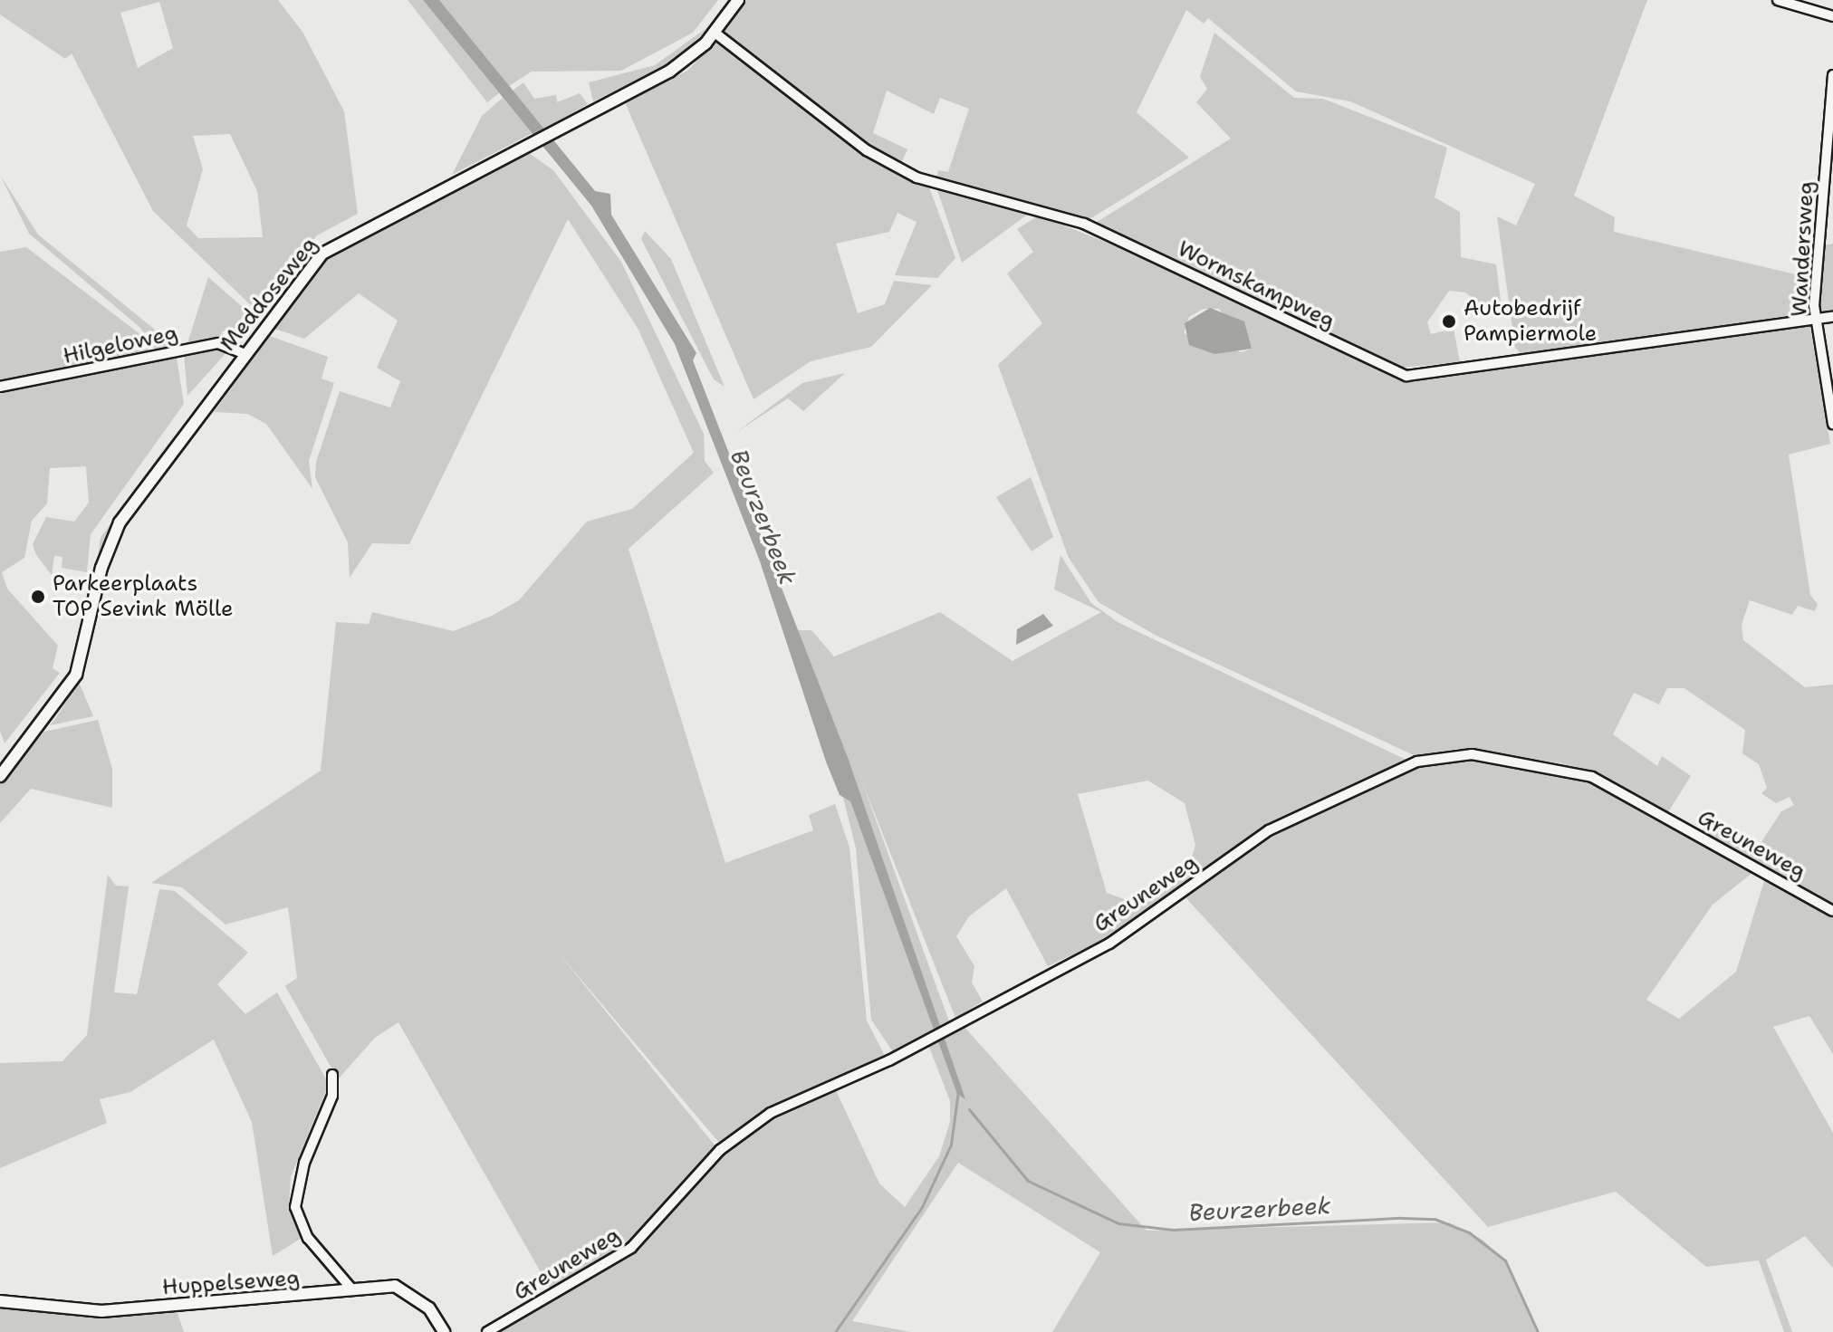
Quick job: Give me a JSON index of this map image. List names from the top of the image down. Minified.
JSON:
{"streets":{"street":["Wandersweg","Wormskampweg","Meddoseweg","Hilgeloweg","Greuneweg","Huppelseweg"]},"crossings":[["Wandersweg","Wormskampweg"],["Wormskampweg","Meddoseweg"],["Meddoseweg","Hilgeloweg"]],"water":["Beurzerbeek"],"places":["Autobedrijf Pampiermole","Parkeerplaats TOP Sevink Mölle"]}
